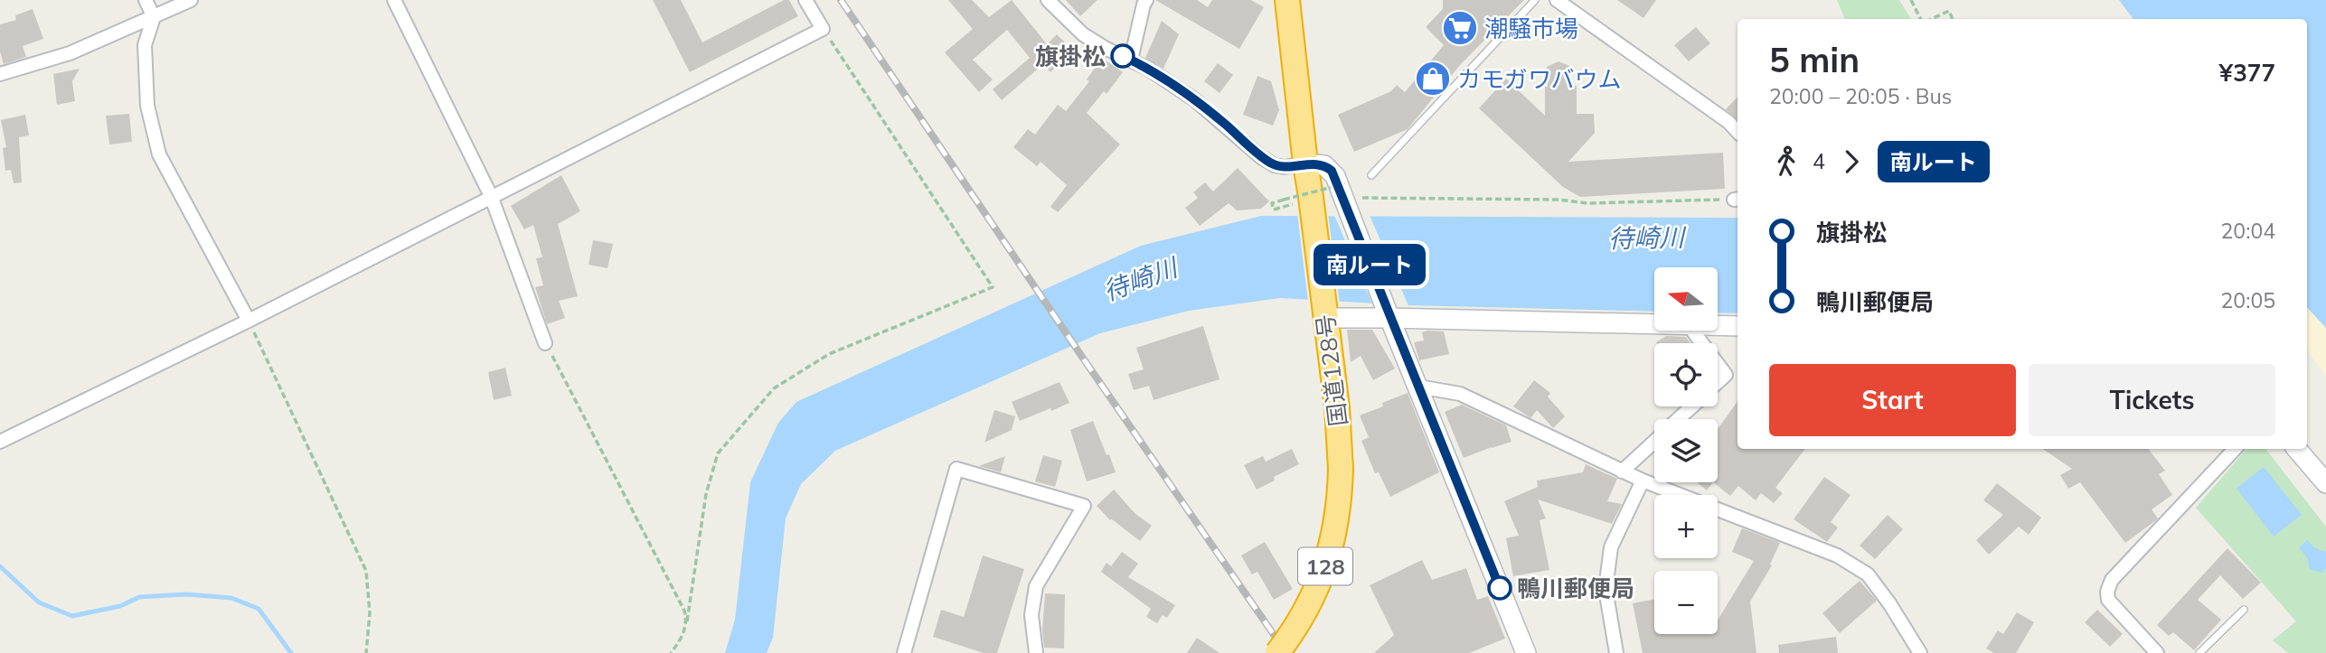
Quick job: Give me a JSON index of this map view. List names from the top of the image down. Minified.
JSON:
{"streets":{"highway":["国道128号","128"]},"water":["待崎川"],"places":{"supermarket":["潮騒市場"],"other":["旗掛松","鴨川郵便局"],"shop":["カモガワバウム"]},"lines":["bus line 南ルート"],"north":"left","page":{"on_map":"南ルート","heading":["5 min","20:00 – 20:05 · Bus","¥377"],"legs":["4","南ルート"],"list":[{"name":"旗掛松","value":"20:04"},{"name":"鴨川郵便局","value":"20:05"}],"map_buttons":["+","−"],"buttons":["Start","Tickets"]}}
